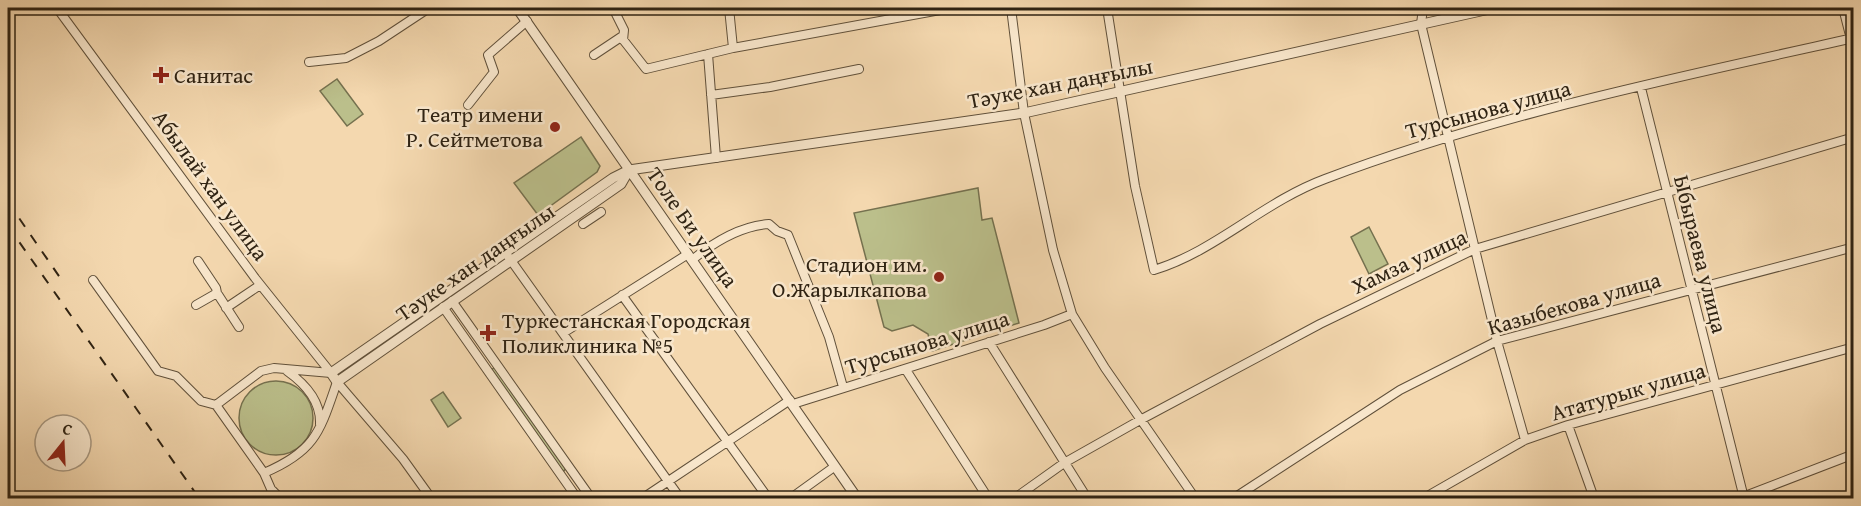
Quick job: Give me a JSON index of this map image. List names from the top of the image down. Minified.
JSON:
{"streets":{"street":["Тәуке хан даңғылы","Турсынова улица","Абылай хан улица","Толе Би улица","Ыбыраева улица","Хамза улица","Казыбекова улица","Ататурык улица"]},"crossings":[["Тәуке хан даңғылы","Турсынова улица"],["Тәуке хан даңғылы","Абылай хан улица"],["Тәуке хан даңғылы","Толе Би улица"],["Турсынова улица","Толе Би улица"],["Турсынова улица","Ыбыраева улица"],["Ыбыраева улица","Хамза улица"],["Ыбыраева улица","Казыбекова улица"],["Ыбыраева улица","Ататурык улица"]],"places":{"health":["Санитас","Туркестанская Городская Поликлиника №5"],"other":["Театр имени Р. Сейтметова","Стадион им. О.Жарылкапова"]},"north":"top"}
